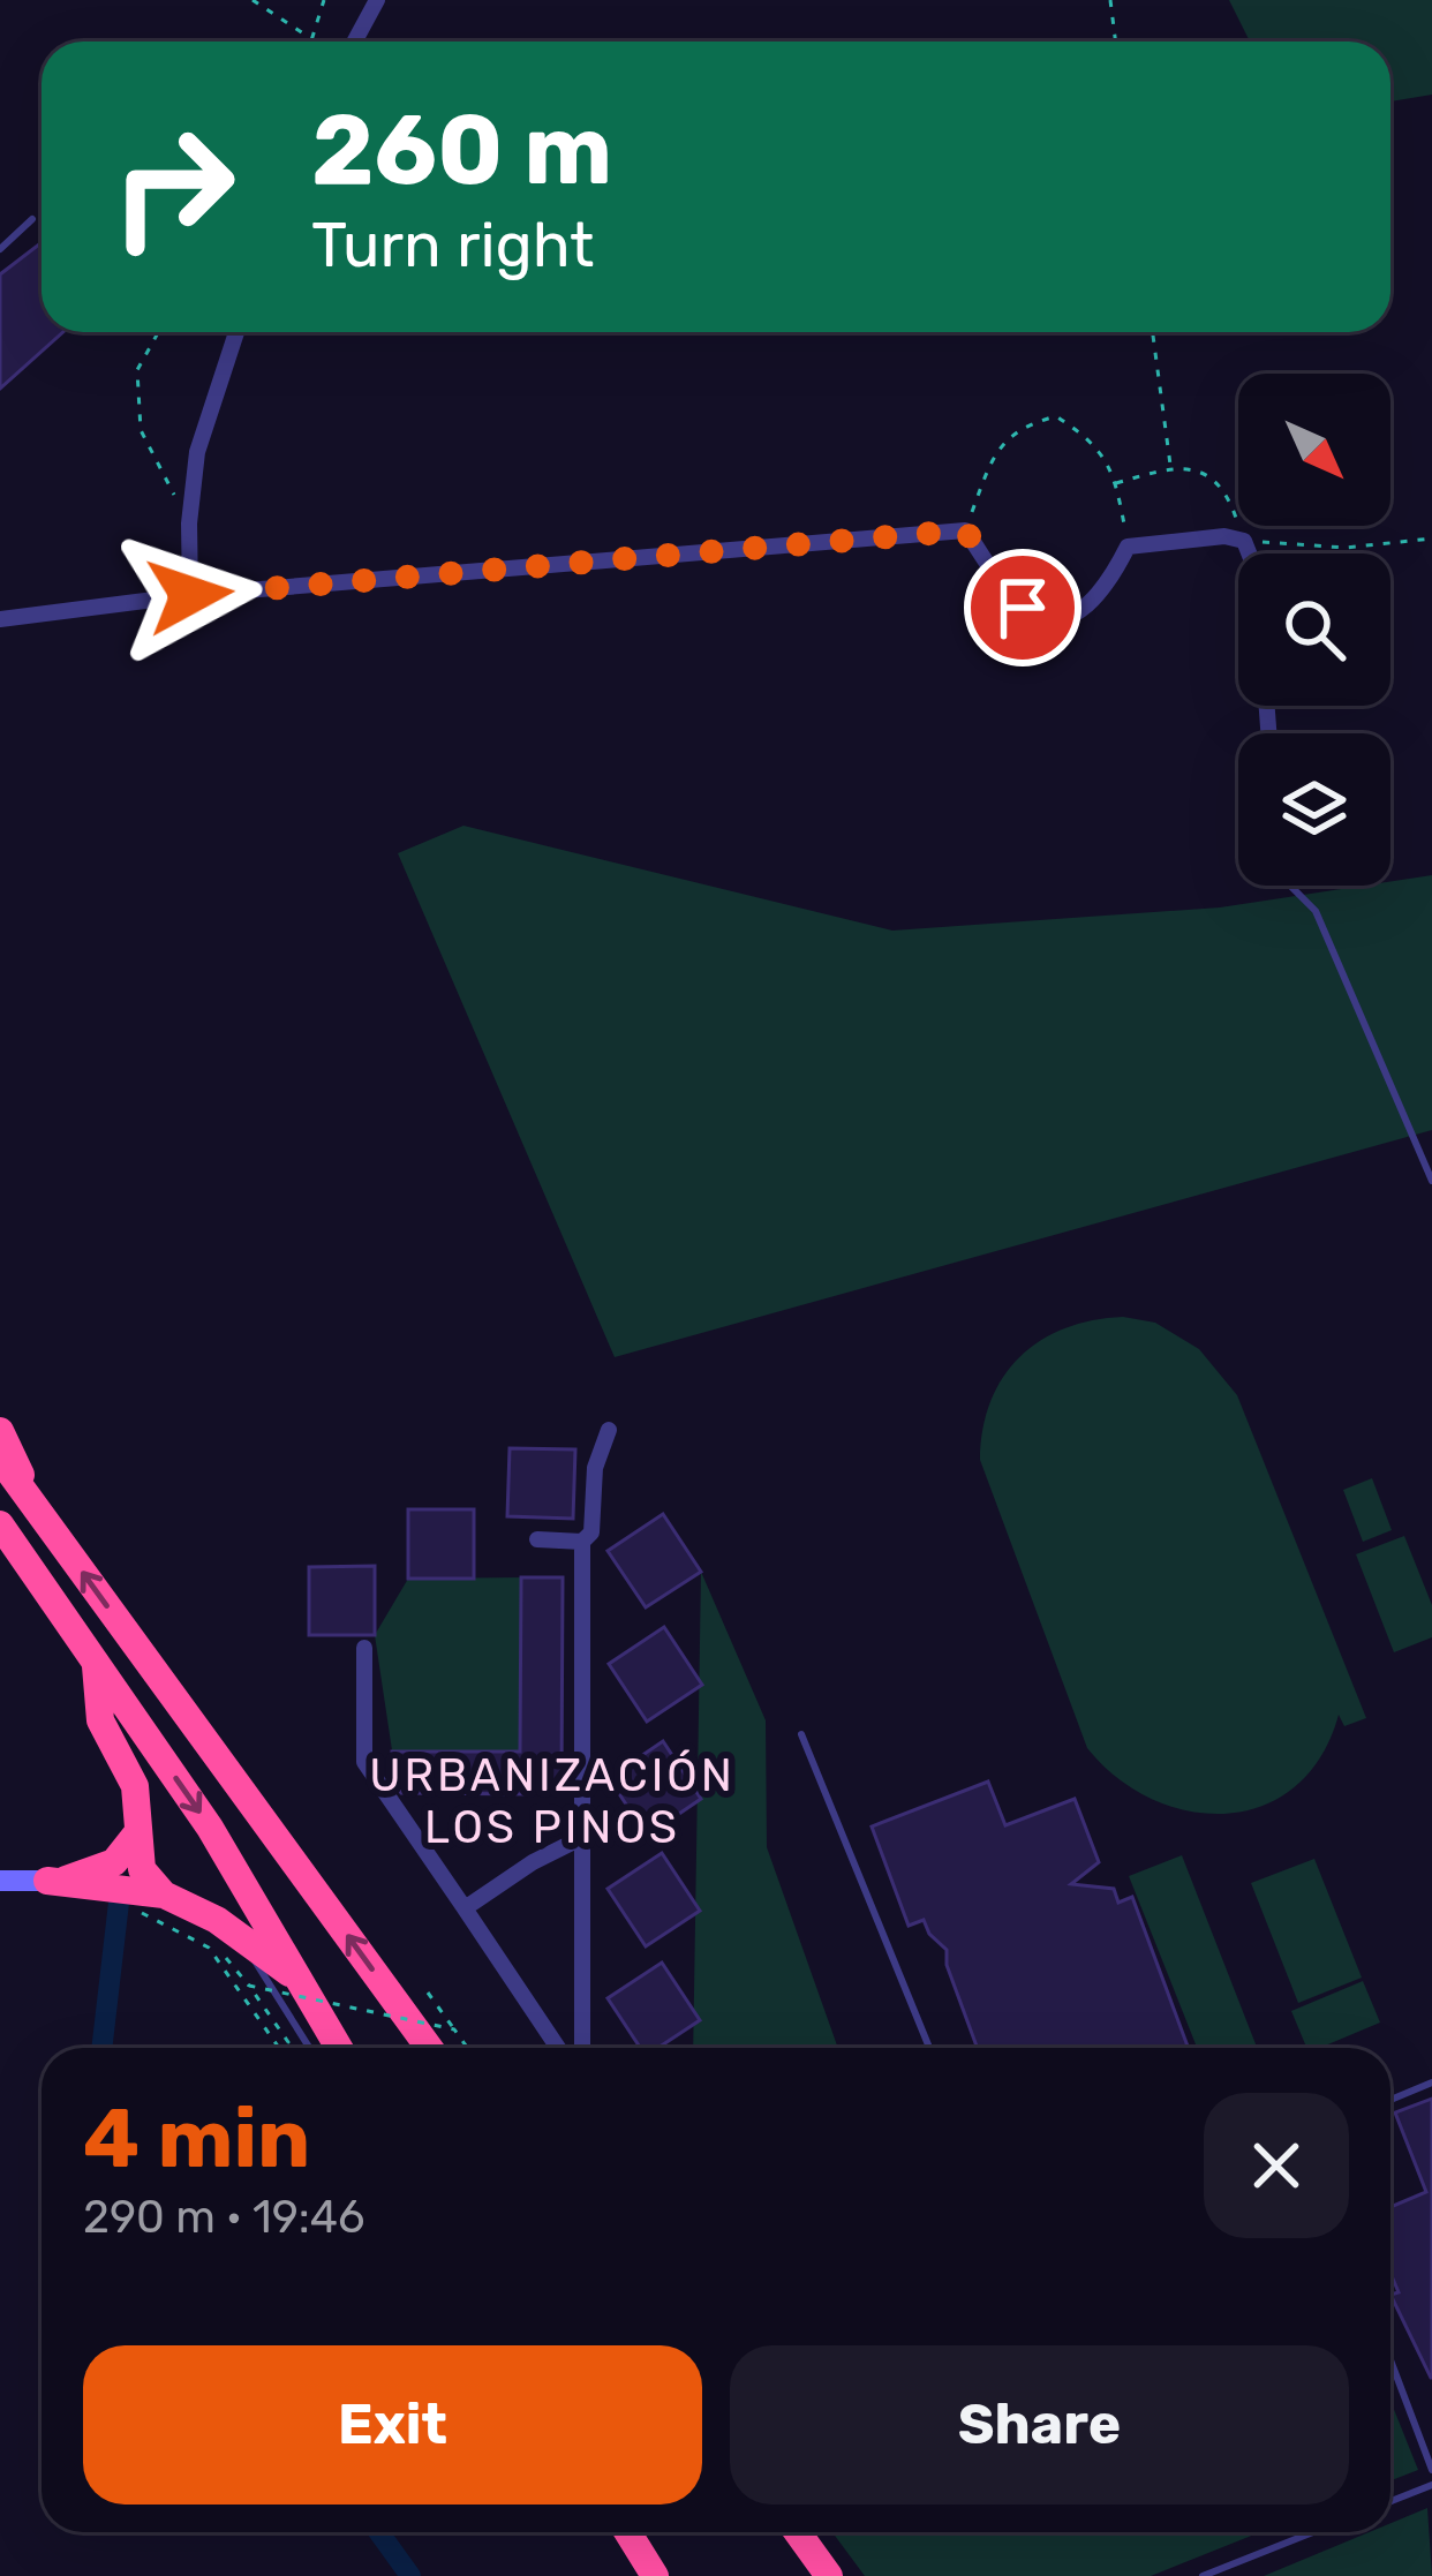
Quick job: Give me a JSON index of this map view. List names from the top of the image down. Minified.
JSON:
{"districts":["URBANIZACIÓN LOS PINOS"],"north":"bottom right","page":{"turn":["260 m","Turn right"],"heading":["4 min","290 m · 19:46"],"buttons":["Exit","Share"]}}
